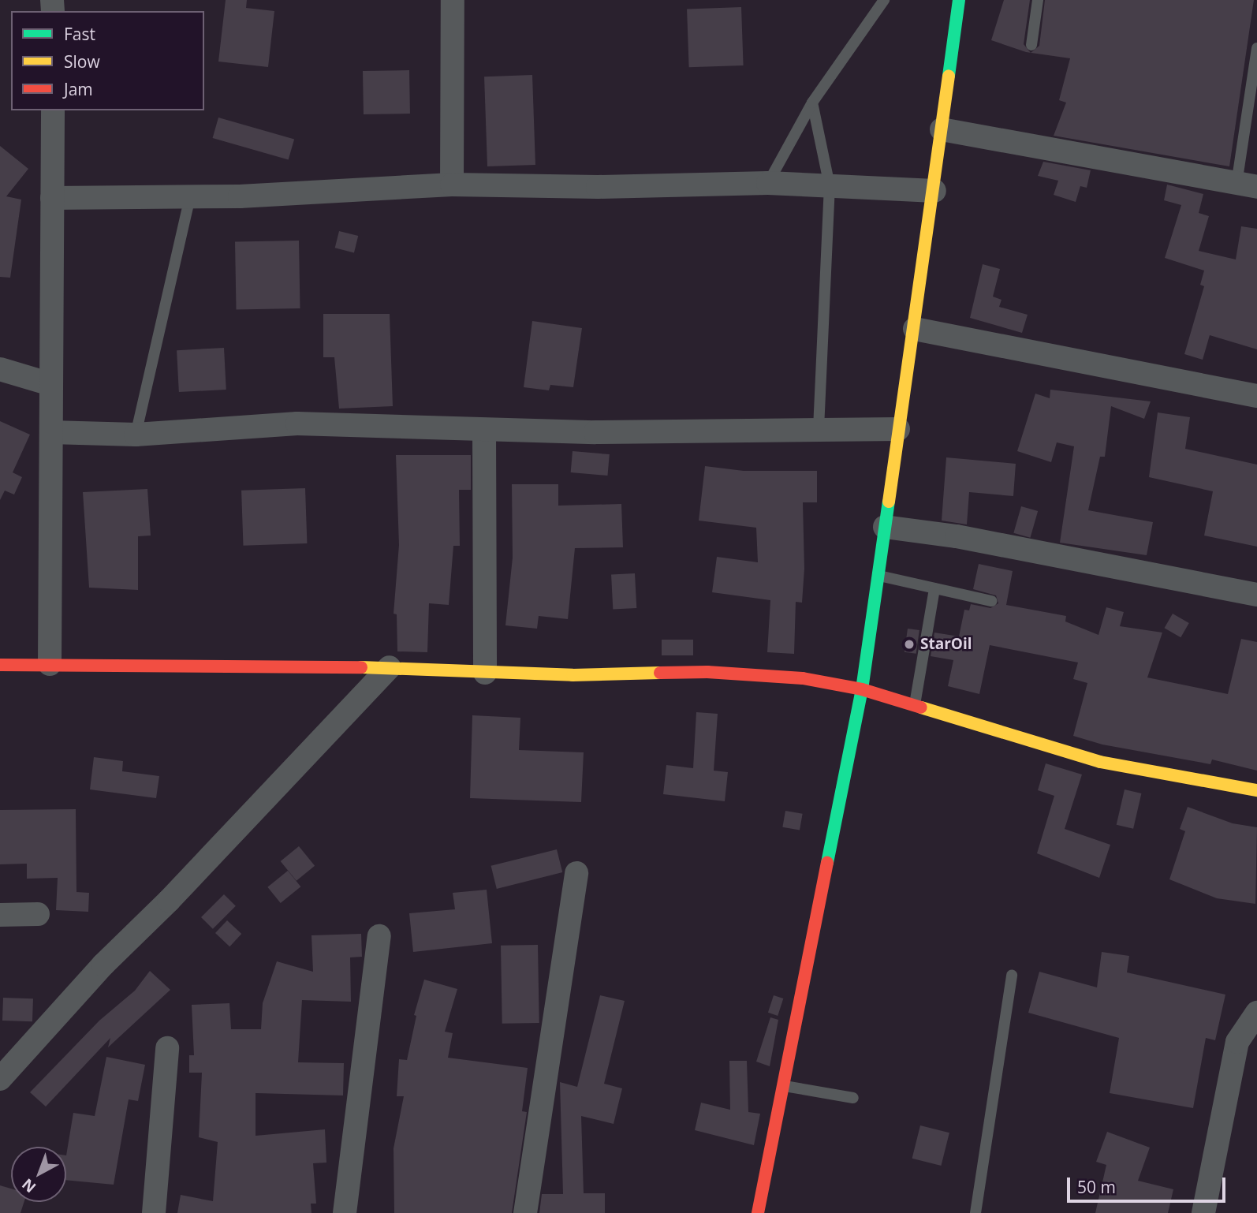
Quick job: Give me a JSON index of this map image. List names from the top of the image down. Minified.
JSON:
{"places":["StarOil"],"legend":["Fast","Slow","Jam"],"scale_bar":"50 m","north":"bottom left"}
